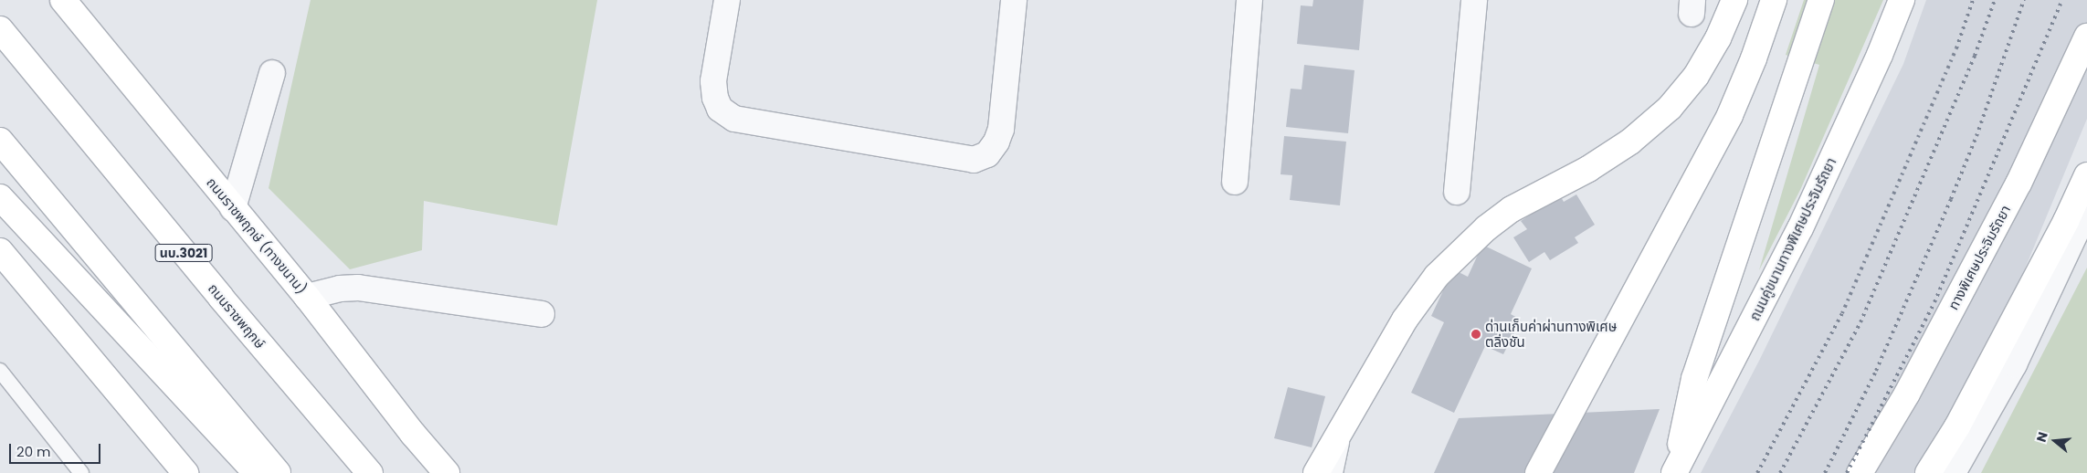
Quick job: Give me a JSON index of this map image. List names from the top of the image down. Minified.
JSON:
{"streets":{"main road":["ถนนราชพฤกษ์ (ทางขนาน)","ถนนคู่ขนานทางพิเศษประจิมรัถยา","นบ.3021","ทางพิเศษประจิมรัถยา","ถนนราชพฤกษ์"]},"places":["ด่านเก็บค่าผ่านทางพิเศษ ตลิ่งชัน"],"scale_bar":"20 m","north":"left"}
